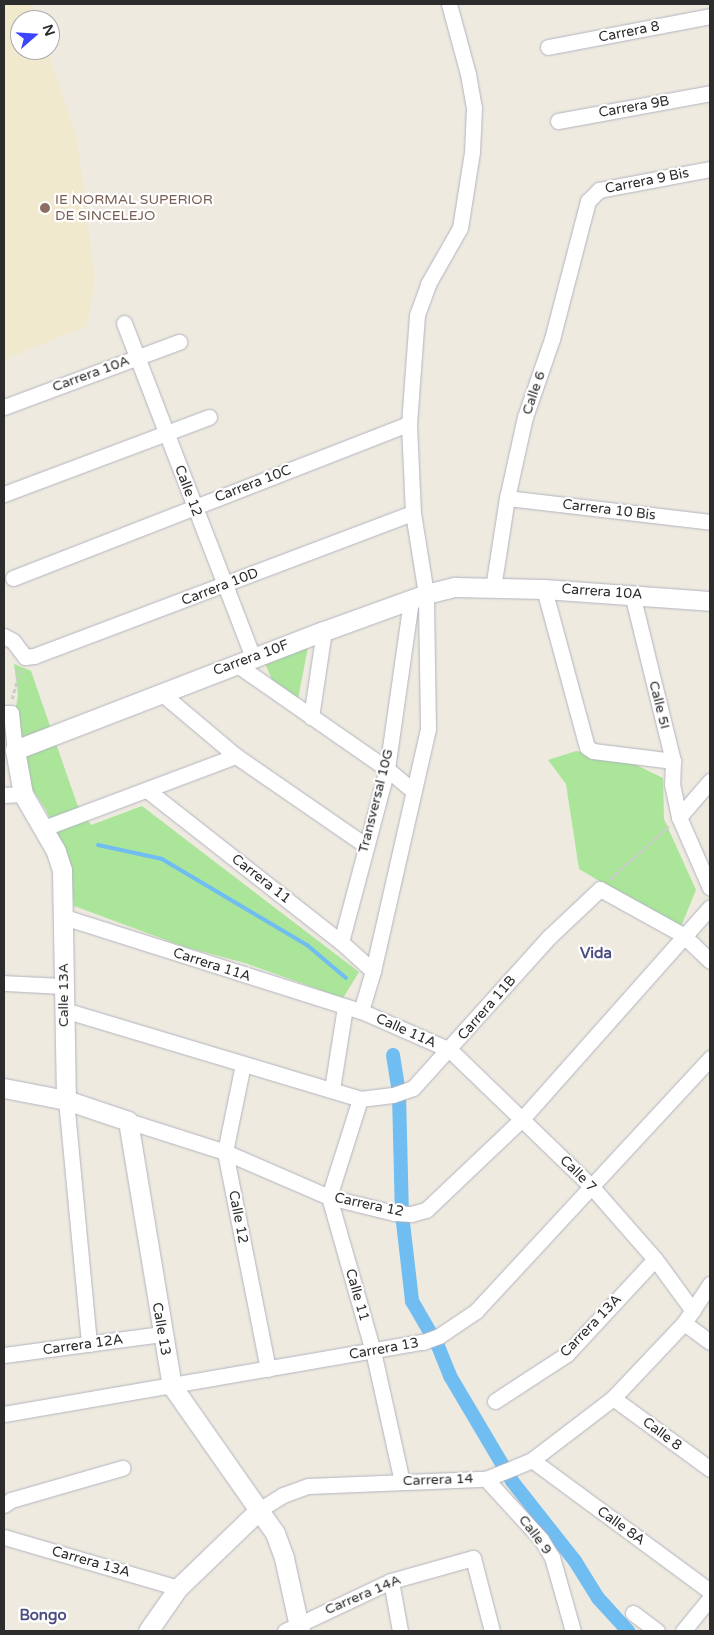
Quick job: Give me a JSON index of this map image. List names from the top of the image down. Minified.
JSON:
{"streets":{"street":["Carrera 8","Carrera 9B","Carrera 9 Bis","Carrera 10A","Calle 6","Carrera 10C","Calle 12","Carrera 10 Bis","Carrera 10D","Carrera 10F","Calle 5I","Transversal 10G","Carrera 11","Carrera 11A","Calle 13A","Carrera 11B","Calle 11A","Calle 7","Carrera 12","Calle 11","Carrera 13A","Calle 13","Carrera 12A","Carrera 13","Calle 8","Carrera 14","Calle 8A","Calle 9","Carrera 14A"]},"crossings":[["Carrera 9 Bis","Calle 6"],["Carrera 10A","Calle 6"],["Carrera 10A","Calle 12"],["Carrera 10A","Carrera 10F"],["Carrera 10A","Calle 5I"],["Calle 6","Carrera 10 Bis"],["Calle 6","Carrera 10F"],["Carrera 10C","Calle 12"],["Calle 12","Carrera 10D"],["Calle 12","Carrera 10F"],["Calle 12","Carrera 11B"],["Calle 12","Carrera 12"],["Calle 12","Carrera 13"],["Carrera 10F","Transversal 10G"],["Carrera 10F","Calle 13A"],["Transversal 10G","Carrera 11"],["Carrera 11A","Calle 13A"],["Carrera 11A","Calle 11A"],["Calle 13A","Carrera 11B"],["Calle 13A","Carrera 12"],["Calle 13A","Carrera 12A"],["Carrera 11B","Calle 11A"],["Carrera 11B","Calle 7"],["Calle 11A","Calle 7"],["Calle 7","Carrera 12"],["Calle 7","Carrera 13A"],["Calle 7","Carrera 13"],["Calle 7","Carrera 14"],["Carrera 12","Calle 11"],["Carrera 12","Calle 13"],["Calle 11","Carrera 13"],["Calle 11","Carrera 14"],["Carrera 13A","Carrera 14"],["Calle 13","Carrera 12A"],["Calle 13","Carrera 13"],["Calle 13","Carrera 14"],["Calle 8","Carrera 14"],["Carrera 14","Calle 8A"],["Carrera 14","Calle 9"]],"districts":["Vida","Bongo"],"places":["IE NORMAL SUPERIOR DE SINCELEJO"],"north":"right"}
